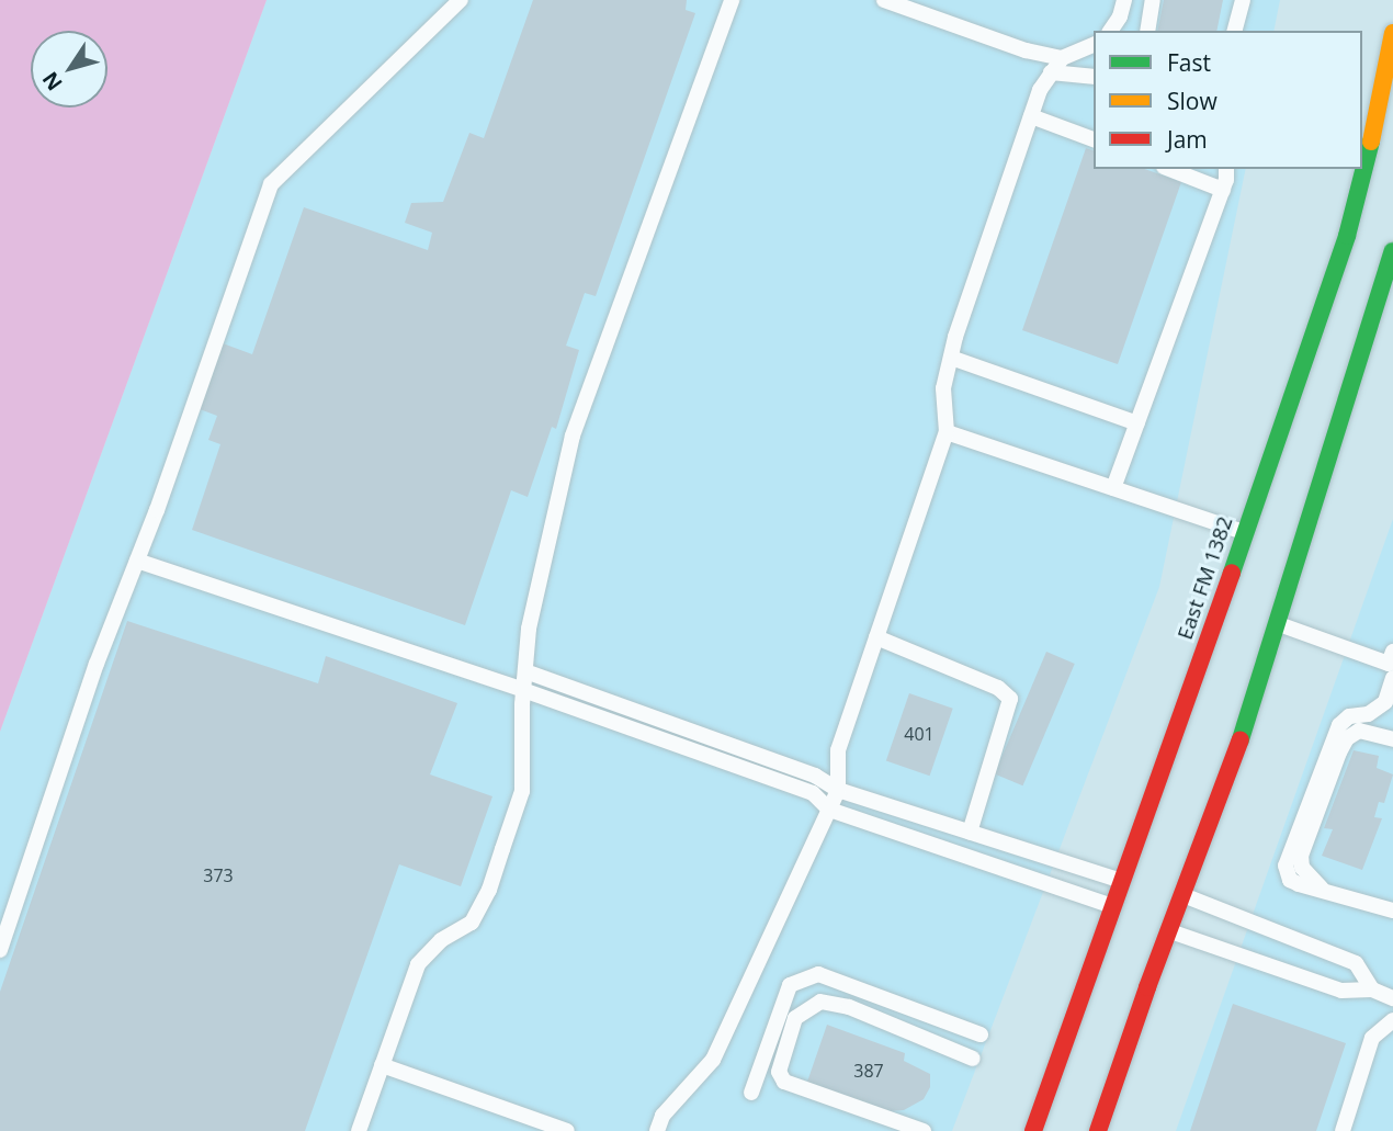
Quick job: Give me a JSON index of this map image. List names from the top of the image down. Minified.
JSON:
{"streets":{"main road":["East FM 1382"]},"house_numbers":["401","373","387"],"legend":["Fast","Slow","Jam"],"north":"bottom left"}
